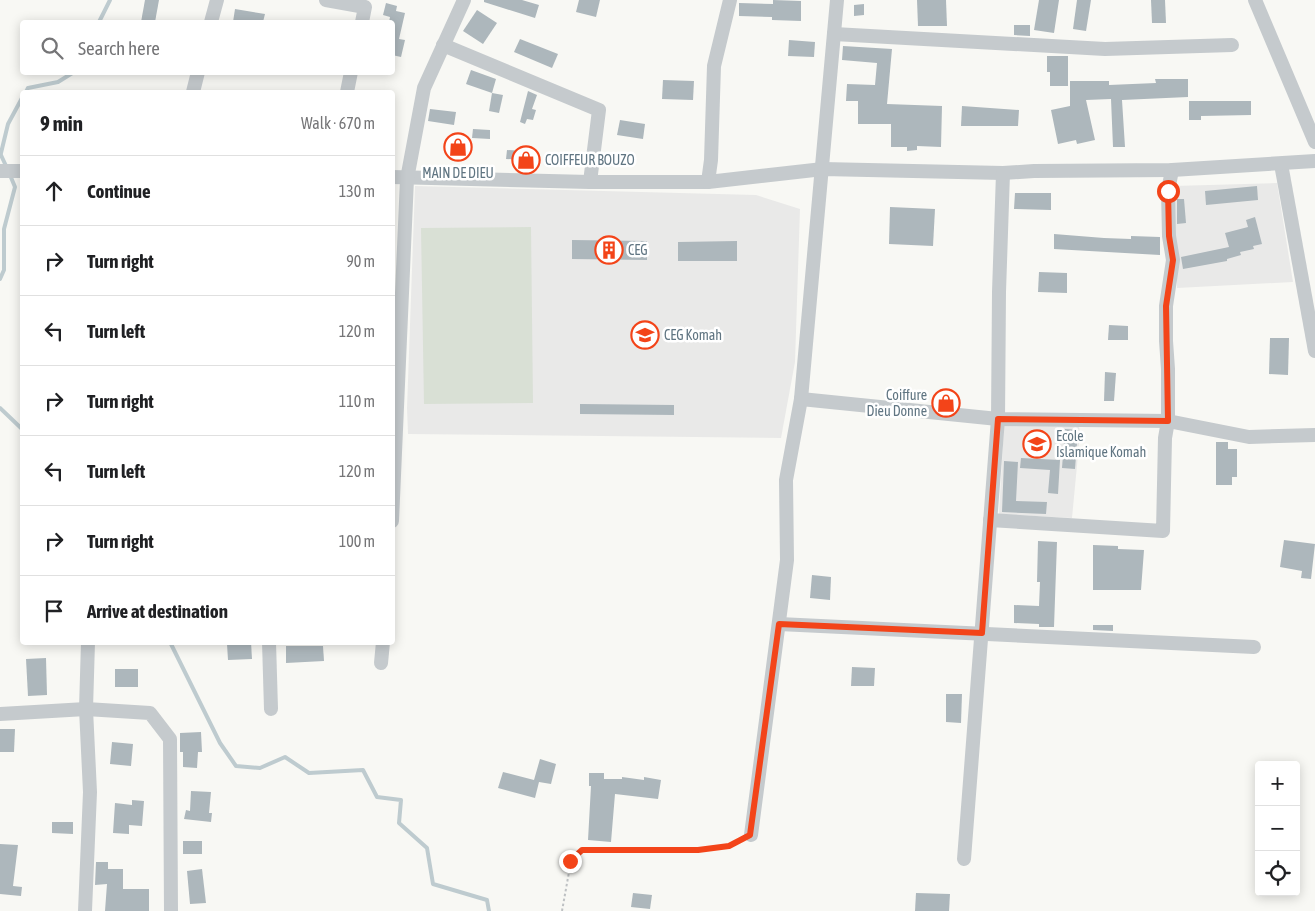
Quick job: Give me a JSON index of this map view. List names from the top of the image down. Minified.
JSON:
{"places":{"shop":["MAIN DE DIEU","COIFFEUR BOUZO","Coiffure Dieu Donne"],"building":["CEG"],"school or university":["CEG Komah","Ecole Islamique Komah"]},"page":{"search":"Search here","heading":["9 min","Walk · 670 m"],"list":[["Continue","130 m"],["Turn right","90 m"],["Turn left","120 m"],["Turn right","110 m"],["Turn left","120 m"],["Turn right","100 m"],"Arrive at destination"],"map_buttons":["+","−"]}}
